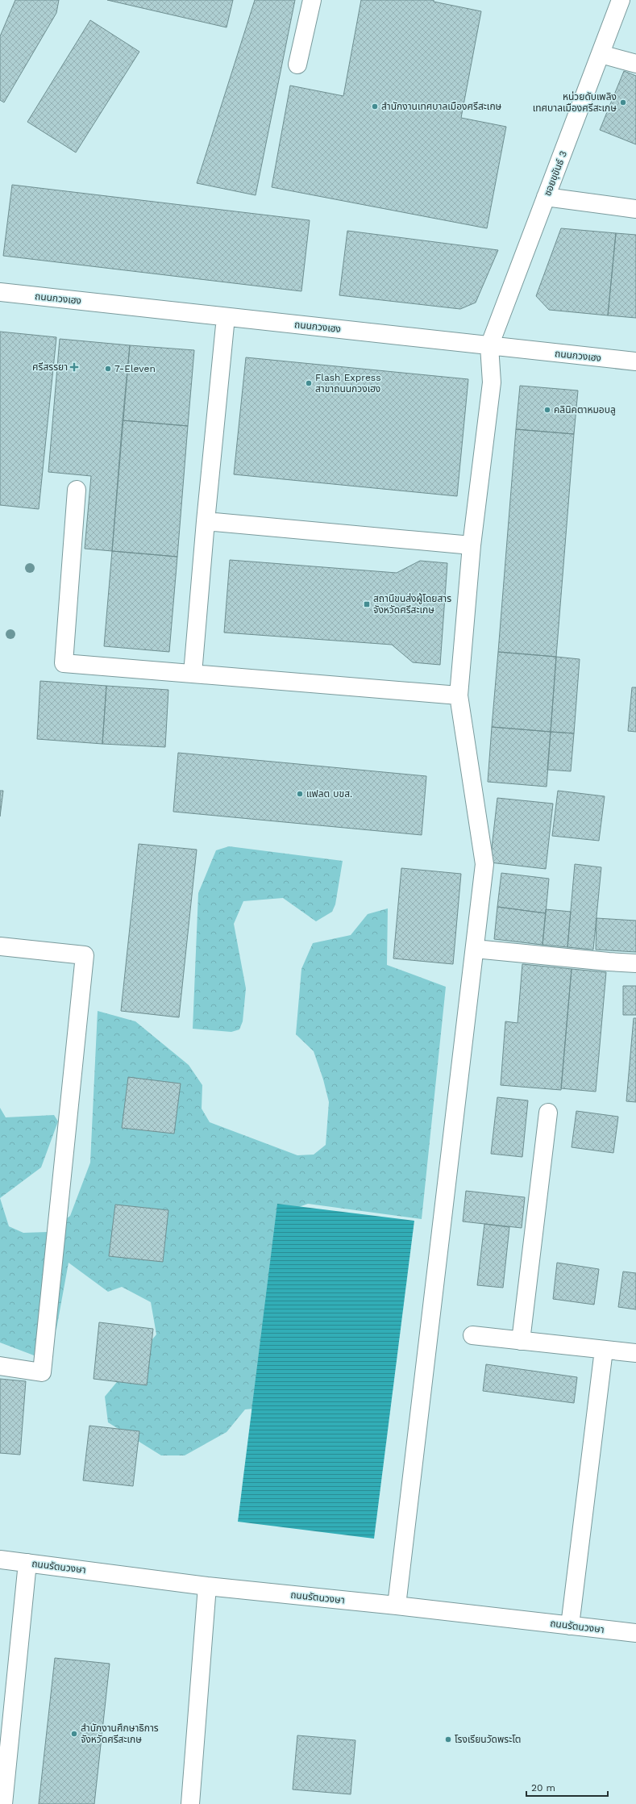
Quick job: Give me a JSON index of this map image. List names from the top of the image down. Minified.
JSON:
{"streets":{"street":["ซอยขุขันธ์ 3","ถนนกวงเฮง","ถนนรัตนวงษา"]},"crossings":[["ซอยขุขันธ์ 3","ถนนกวงเฮง"]],"places":{"other":["หน่วยดับเพลิง เทศบาลเมืองศรีสะเกษ","สำนักงานเทศบาลเมืองศรีสะเกษ","7-Eleven","Flash Express สาขาถนนกวงเฮง","คลินิคตาหมอบลู","แฟลต บขส.","สำนักงานศึกษาธิการ จังหวัดศรีสะเกษ","โรงเรียนวัดพระโต"],"health":["ศรีสรรยา"],"transit":["สถานีขนส่งผู้โดยสาร จังหวัดศรีสะเกษ"]},"scale_bar":"20 m"}
